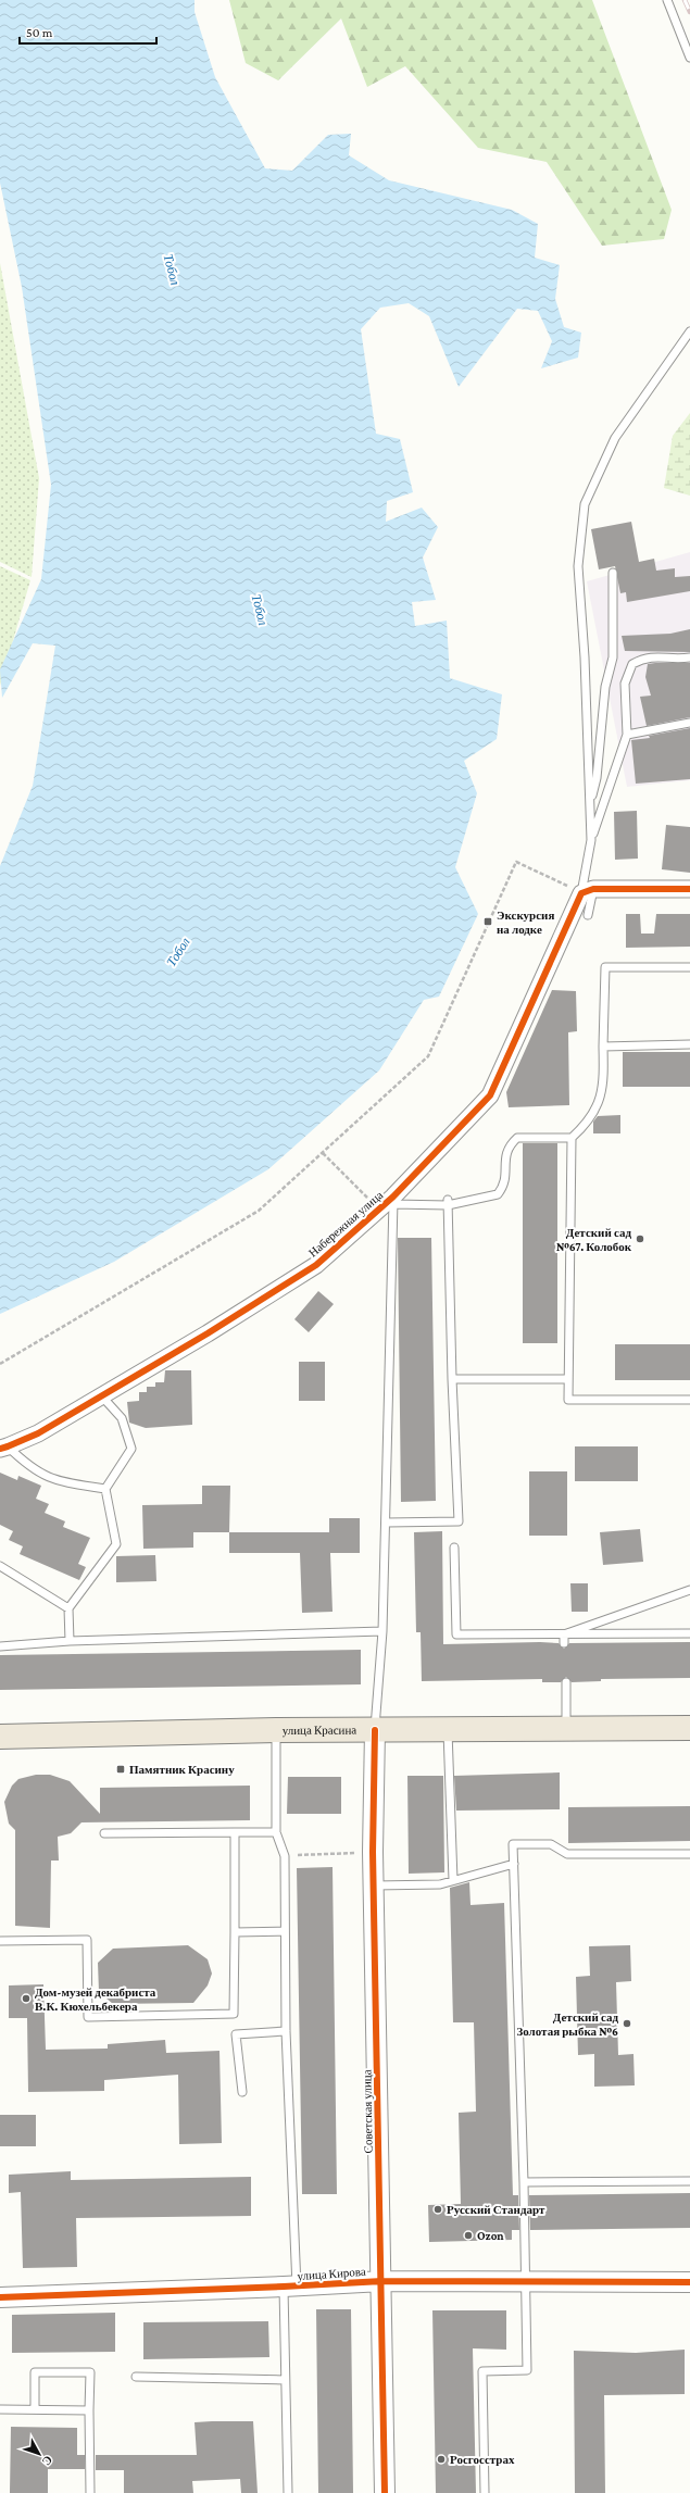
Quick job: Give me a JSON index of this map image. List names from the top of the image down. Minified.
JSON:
{"streets":{"main road":["улица Красина"],"street":["Набережная улица","Советская улица","улица Кирова"]},"crossings":[["улица Красина","Советская улица"],["Советская улица","улица Кирова"]],"water":["Тобол"],"places":{"transit":["Экскурсия на лодке","Памятник Красину"],"other":["Детский сад №67. Колобок","Дом-музей декабриста В.К. Кюхельбекера","Детский сад Золотая рыбка №6","Русский Стандарт","Ozon","Росгосстрах"]},"scale_bar":"50 m","north":"bottom right"}
